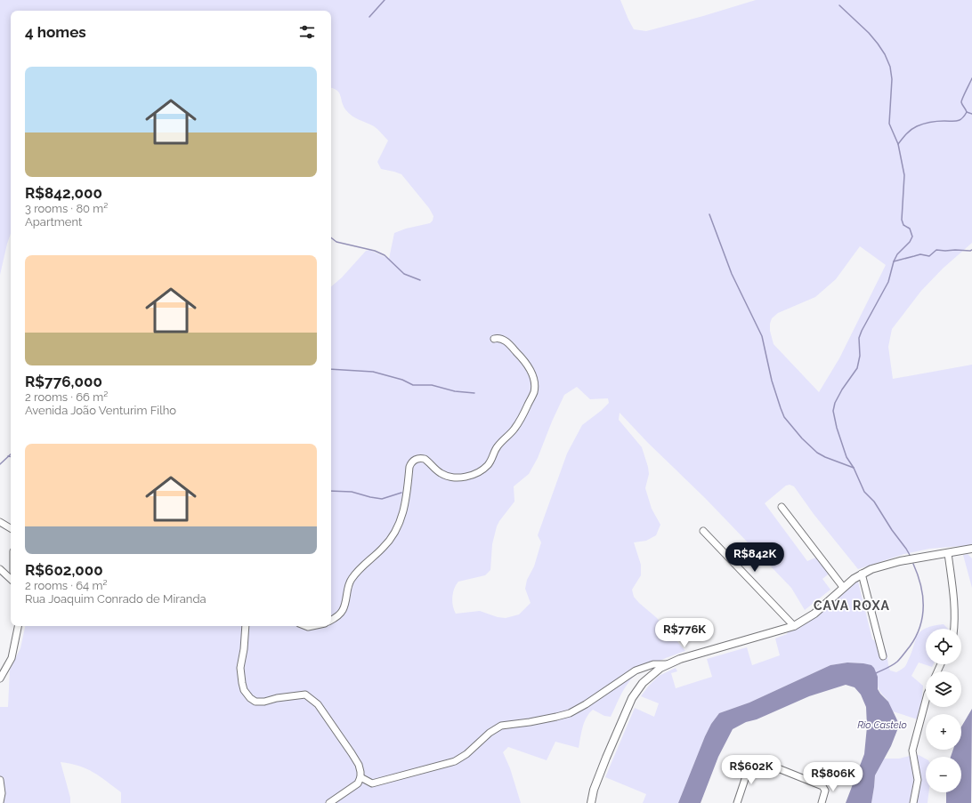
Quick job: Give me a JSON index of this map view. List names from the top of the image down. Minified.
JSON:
{"districts":["CAVA ROXA"],"water":["Rio Castelo"],"page":{"heading":"4 homes","list":[{"name":"R$842,000","note":"3 rooms · 80 m² · Apartment"},{"name":"R$776,000","note":"2 rooms · 66 m² · Avenida João Venturim Filho"},{"name":"R$602,000","note":"2 rooms · 64 m² · Rua Joaquim Conrado de Miranda"}],"price":["R$842K","R$776K","R$602K","R$806K"],"map_buttons":["+","−"]}}
